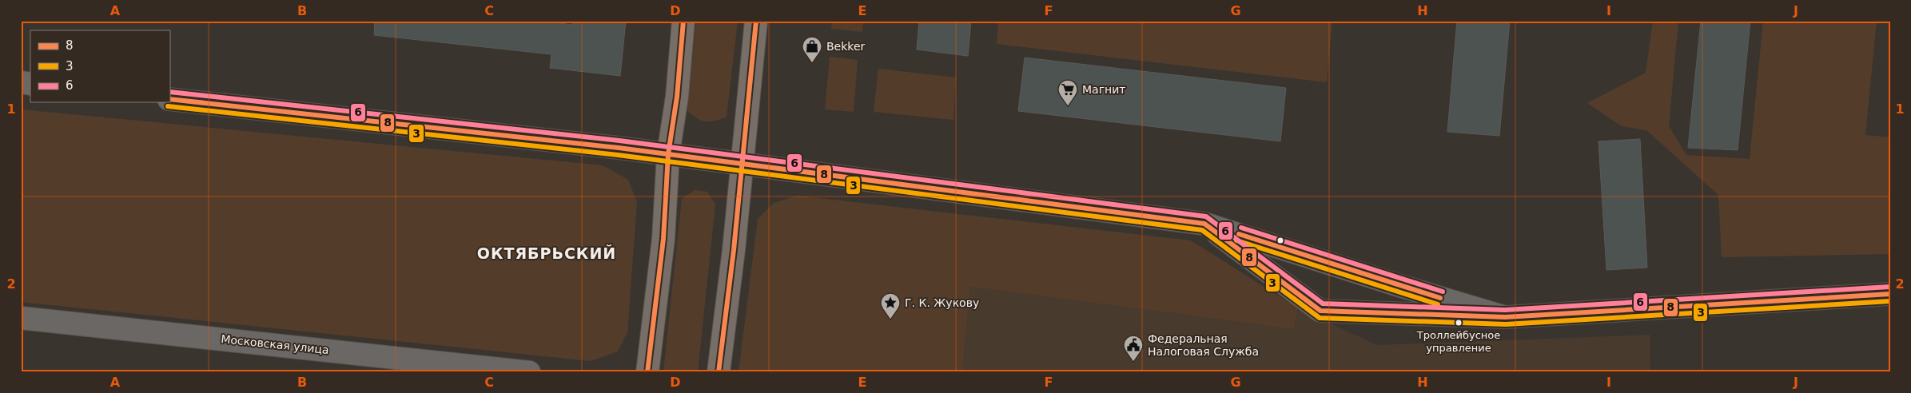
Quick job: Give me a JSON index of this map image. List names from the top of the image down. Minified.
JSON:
{"streets":{"street":["Московская улица"]},"districts":["ОКТЯБРЬСКИЙ"],"places":{"shop":["Bekker"],"supermarket":["Магнит"],"place":["Г. К. Жукову"],"other":["Троллейбусное управление"],"public building":["Федеральная Налоговая Служба"]},"lines":["transit line 8","transit line 6","transit line 3"],"legend":["8","3","6"],"grid":{"columns":["A","B","C","D","E","F","G","H","I","J"],"rows":["1","2"]}}
